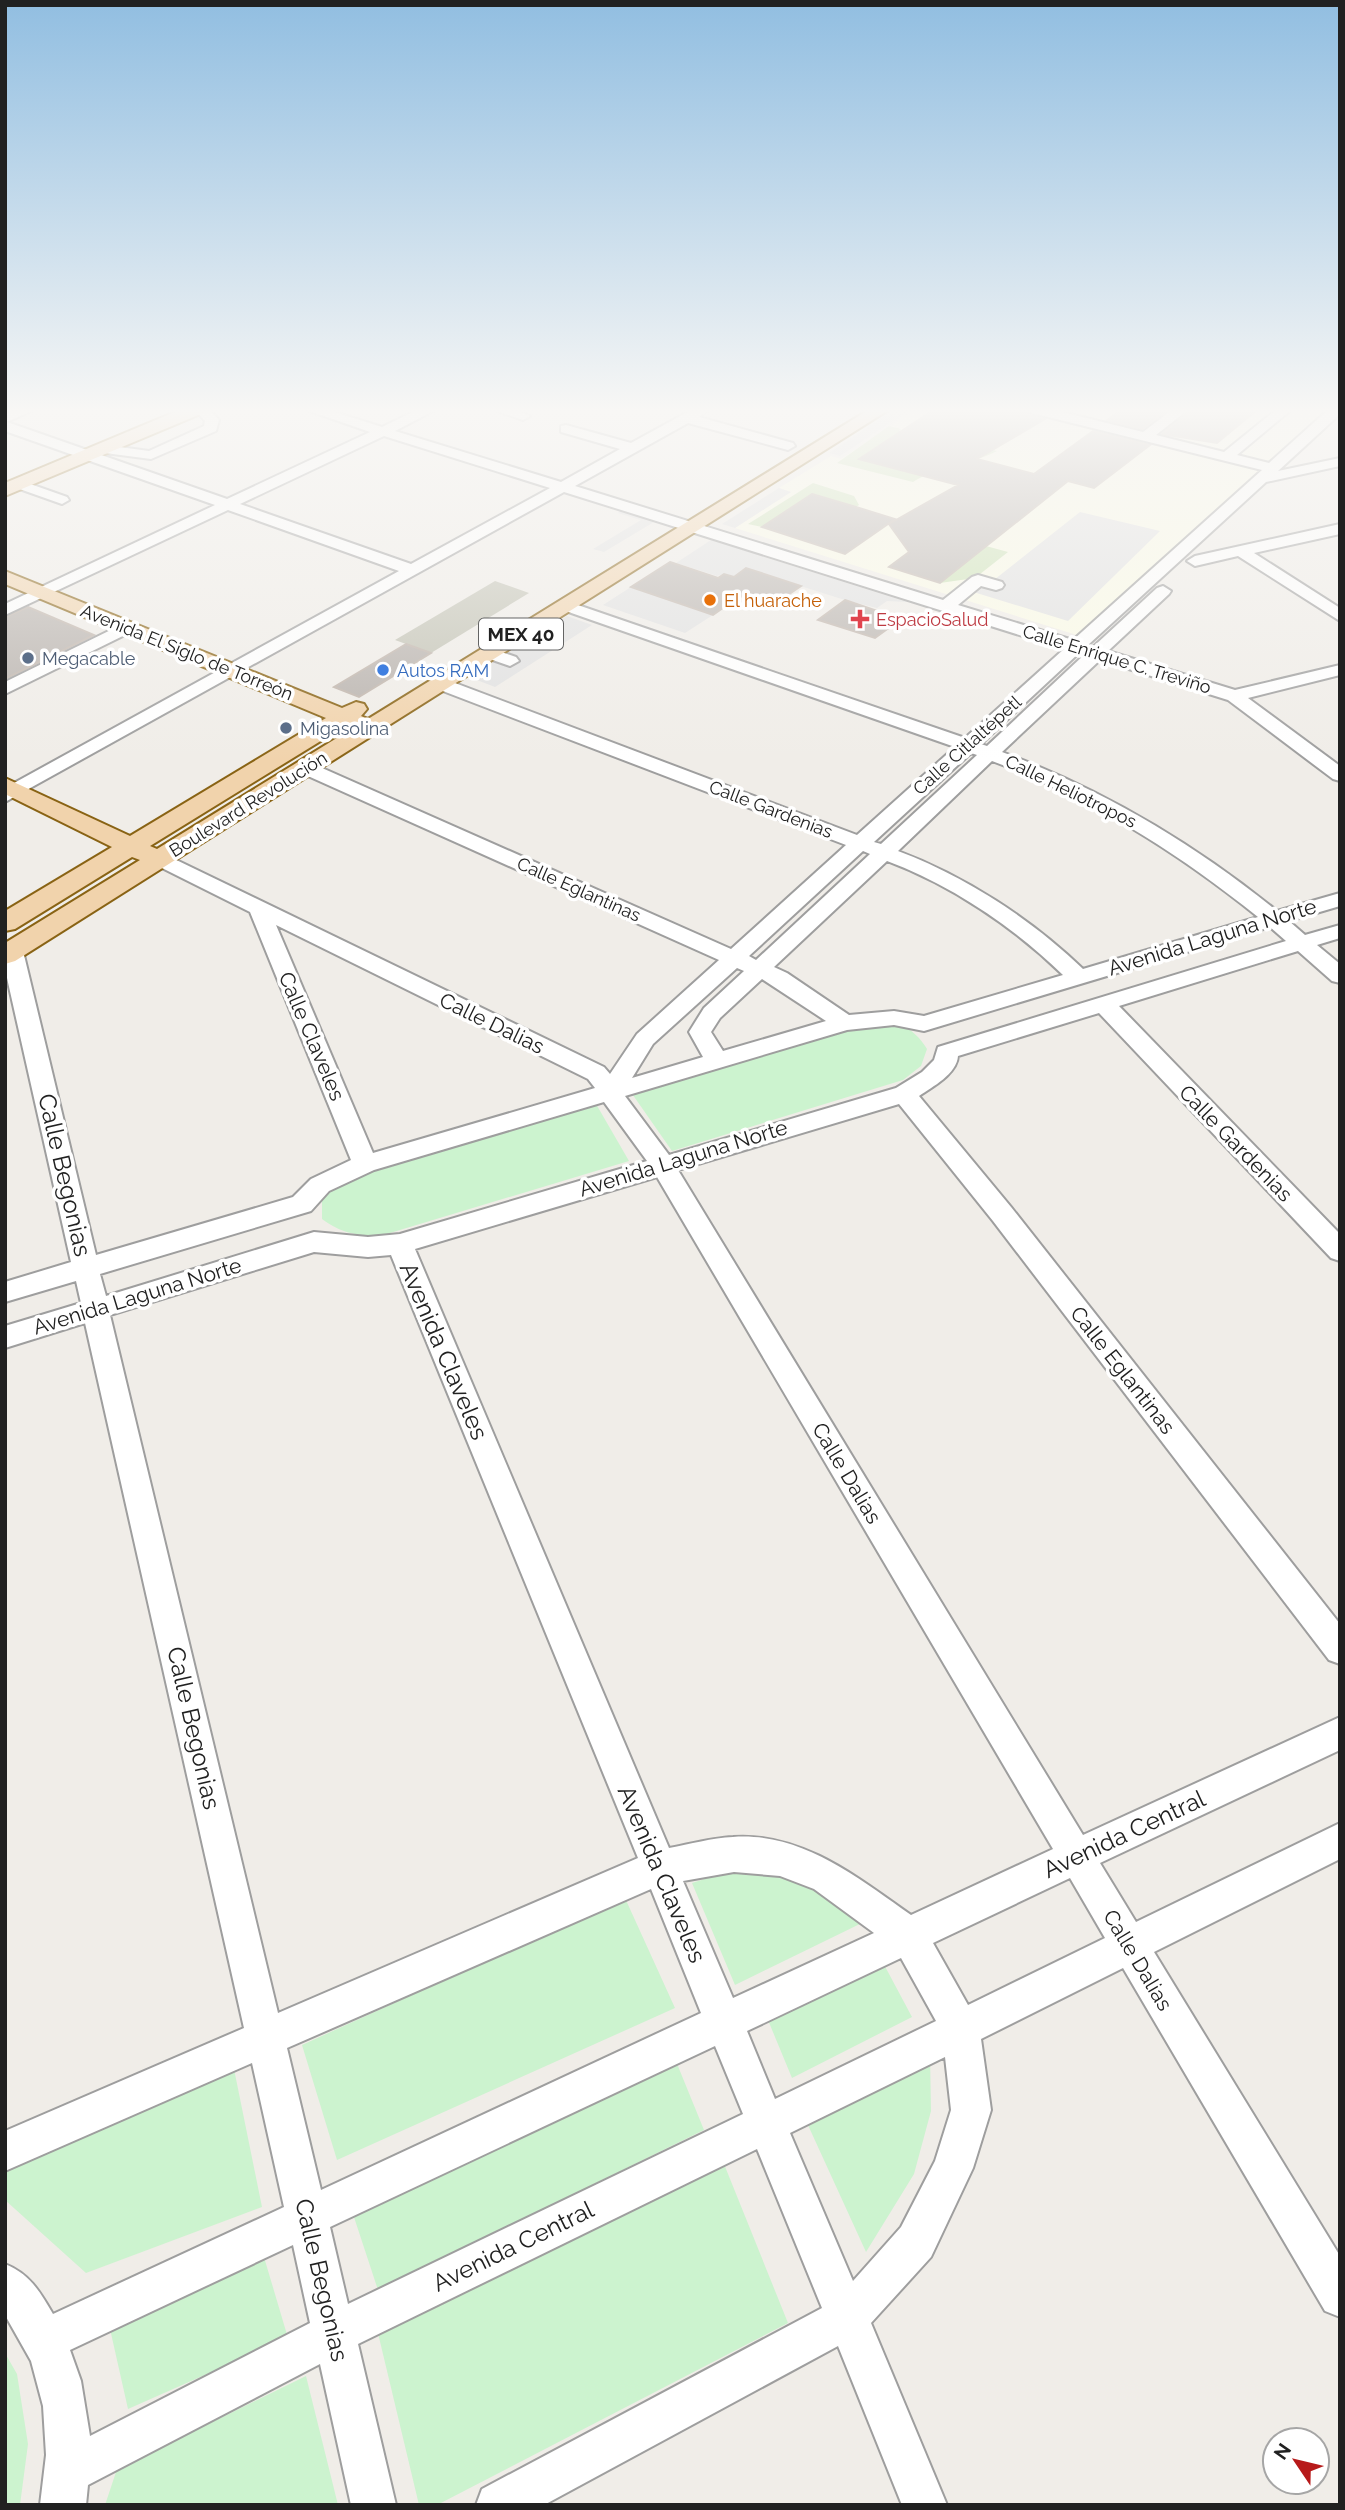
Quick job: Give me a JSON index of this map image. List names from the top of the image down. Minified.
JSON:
{"streets":{"main road":["MEX 40","Avenida El Siglo de Torreón","Boulevard Revolución"],"street":["Calle Enrique C. Treviño","Calle Citlaltépetl","Calle Heliotropos","Calle Gardenias","Calle Eglantinas","Avenida Laguna Norte","Calle Dalias","Calle Claveles","Calle Begonias","Avenida Claveles","Avenida Central"]},"crossings":[["Avenida El Siglo de Torreón","Boulevard Revolución"],["Calle Enrique C. Treviño","Calle Citlaltépetl"],["Calle Enrique C. Treviño","Boulevard Revolución"],["Calle Citlaltépetl","Calle Heliotropos"],["Calle Citlaltépetl","Calle Gardenias"],["Calle Citlaltépetl","Calle Eglantinas"],["Calle Citlaltépetl","Avenida Laguna Norte"],["Calle Citlaltépetl","Calle Dalias"],["Calle Heliotropos","Boulevard Revolución"],["Calle Heliotropos","Avenida Laguna Norte"],["Boulevard Revolución","Calle Gardenias"],["Boulevard Revolución","Calle Eglantinas"],["Boulevard Revolución","Calle Dalias"],["Boulevard Revolución","Calle Begonias"],["Calle Gardenias","Avenida Laguna Norte"],["Calle Eglantinas","Avenida Laguna Norte"],["Avenida Laguna Norte","Calle Dalias"],["Avenida Laguna Norte","Calle Claveles"],["Avenida Laguna Norte","Calle Begonias"],["Avenida Laguna Norte","Avenida Claveles"],["Calle Dalias","Calle Claveles"],["Calle Dalias","Avenida Central"],["Calle Begonias","Avenida Central"],["Avenida Claveles","Avenida Central"]],"places":{"other":["El huarache","Megacable","Autos RAM","Migasolina"],"health":["EspacioSalud"]},"north":"top left"}
